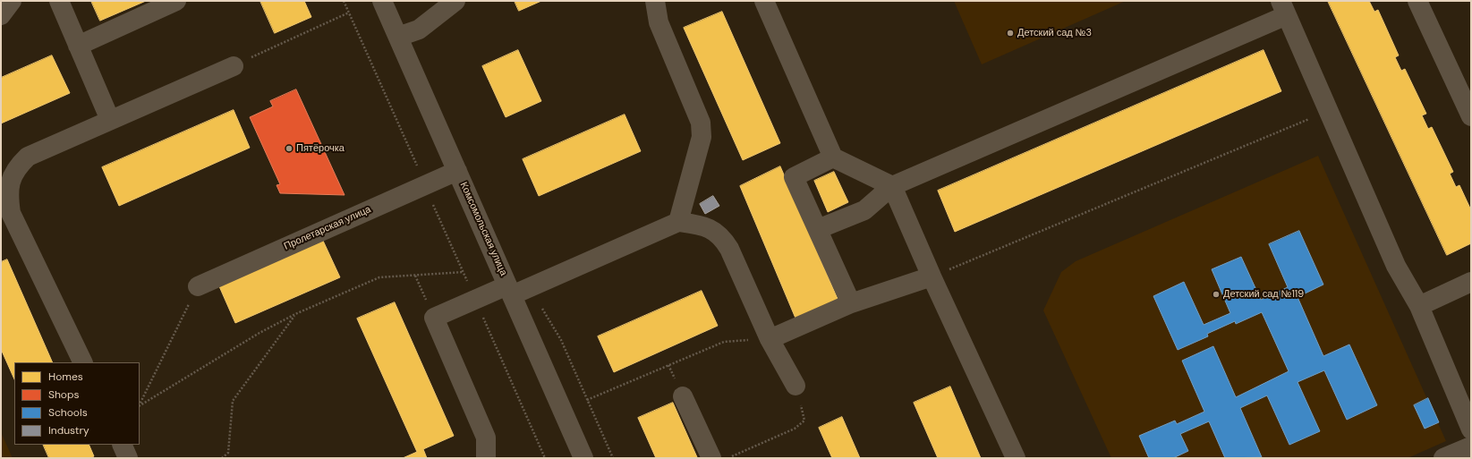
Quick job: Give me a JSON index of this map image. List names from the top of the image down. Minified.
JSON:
{"streets":{"street":["Пролетарская улица","Комсомольская улица"]},"crossings":[["Пролетарская улица","Комсомольская улица"]],"places":["Детский сад №3","Пятёрочка","Детский сад №119"],"legend":["Homes","Shops","Schools","Industry"]}
